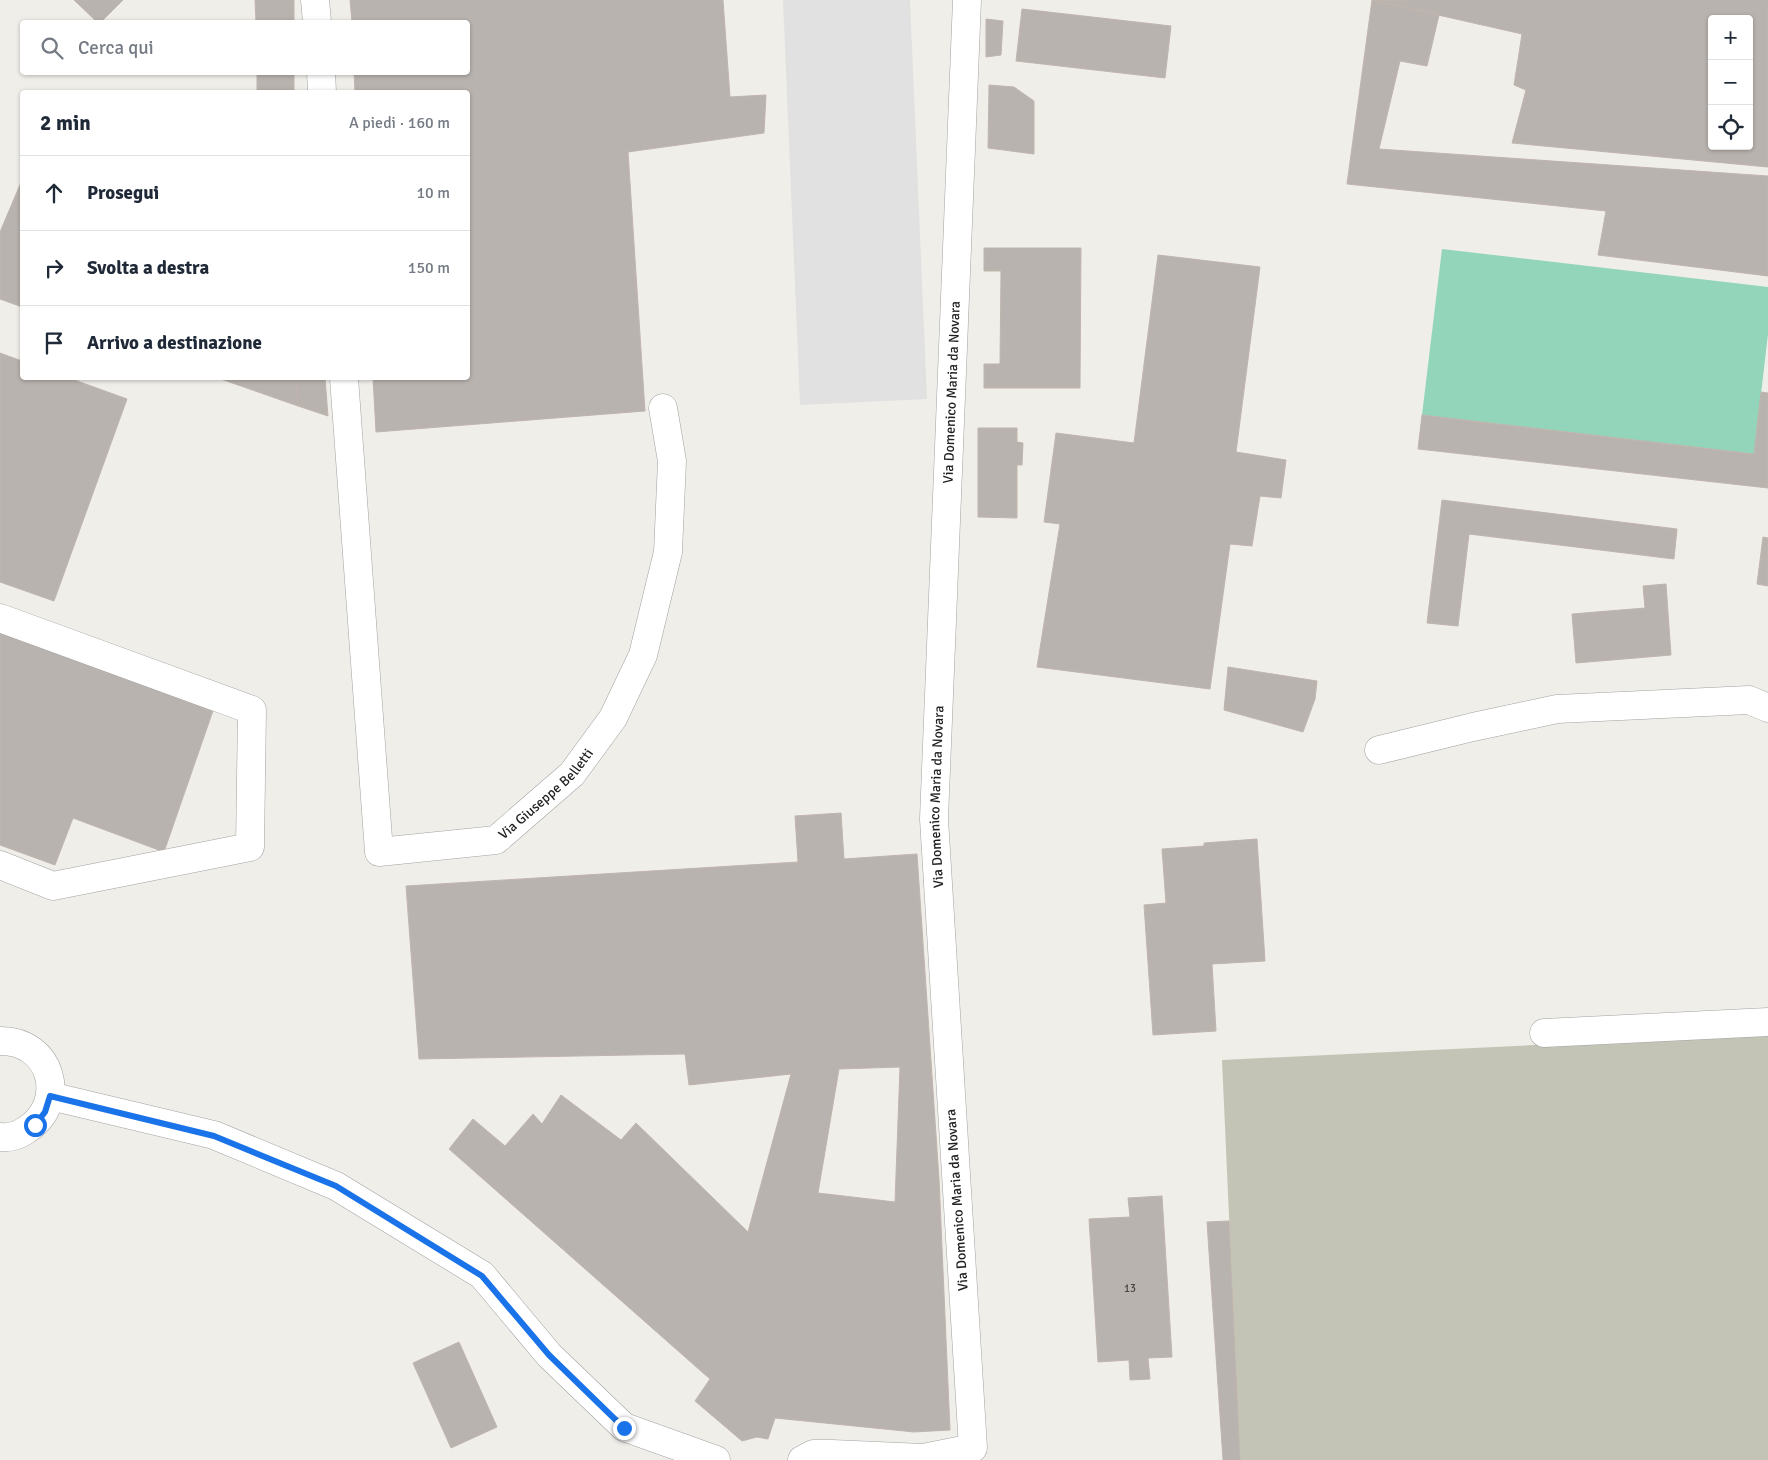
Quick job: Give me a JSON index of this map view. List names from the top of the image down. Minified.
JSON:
{"streets":{"street":["Via Domenico Maria da Novara","Via Giuseppe Belletti"]},"house_numbers":["13"],"page":{"map_buttons":["+","−"],"search":"Cerca qui","heading":["2 min","A piedi · 160 m"],"list":[["Prosegui","10 m"],["Svolta a destra","150 m"],"Arrivo a destinazione"]}}
